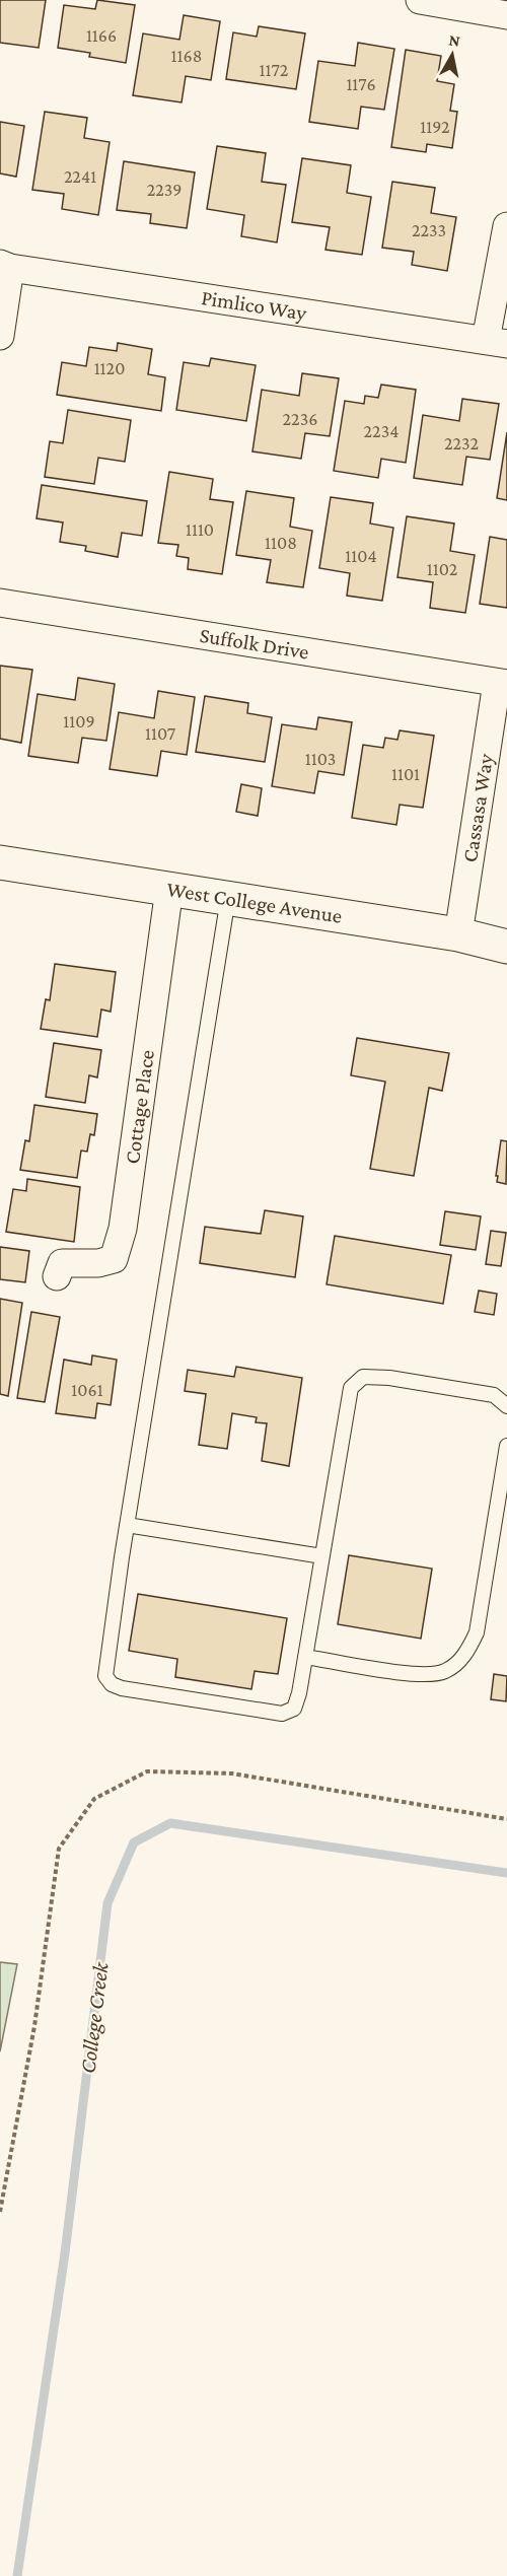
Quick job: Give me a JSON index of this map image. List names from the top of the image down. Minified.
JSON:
{"streets":{"main road":["West College Avenue"],"street":["Pimlico Way","Suffolk Drive","Cassasa Way","Cottage Place"]},"crossings":[["Suffolk Drive","Cassasa Way"],["Cassasa Way","West College Avenue"],["West College Avenue","Cottage Place"]],"water":["College Creek"],"house_numbers":["1166","1168","1172","1176","1192","2241","2239","2233","1120","2236","2234","2232","1110","1108","1104","1102","1109","1107","1103","1101","1061"],"north":"top"}
